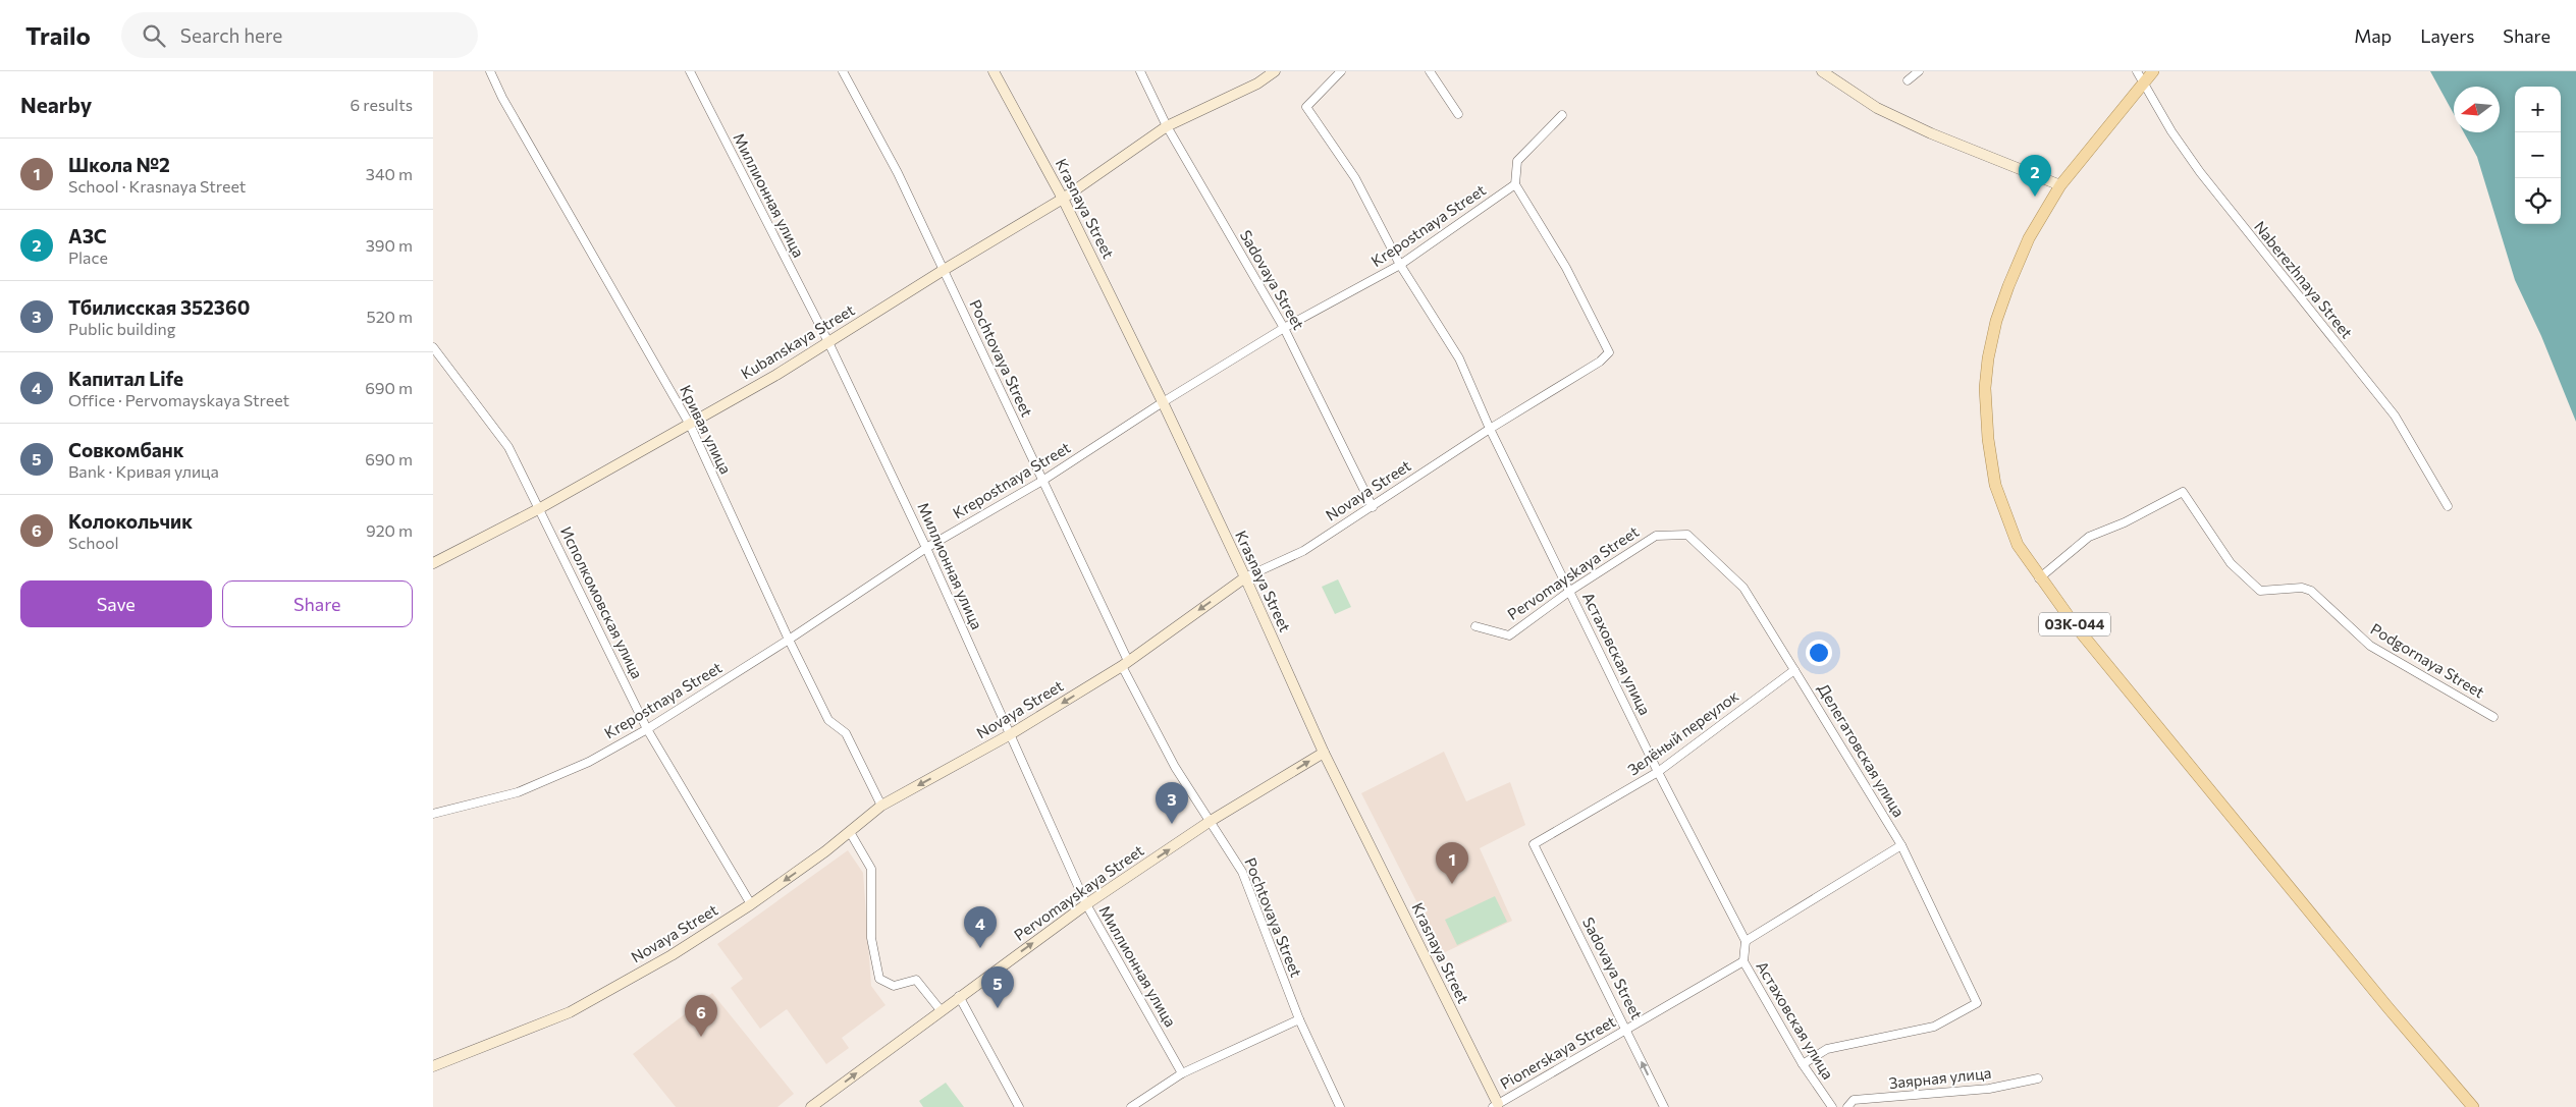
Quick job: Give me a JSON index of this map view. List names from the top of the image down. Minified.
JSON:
{"streets":{"main road":["03К-044"],"street":["Миллионная улица","Krasnaya Street","Krepostnaya Street","Sadovaya Street","Naberezhnaya Street","Kubanskaya Street","Pochtovaya Street","Кривая улица","Novaya Street","Pervomayskaya Street","Исполкомовская улица","Астаховская улица","Podgornaya Street","Зелёный переулок","Делегатовская улица","Pionerskaya Street","Заярная улица"]},"crossings":[["Миллионная улица","Krepostnaya Street"],["Миллионная улица","Kubanskaya Street"],["Миллионная улица","Novaya Street"],["Миллионная улица","Pervomayskaya Street"],["Krasnaya Street","Krepostnaya Street"],["Krasnaya Street","Kubanskaya Street"],["Krasnaya Street","Novaya Street"],["Krasnaya Street","Pervomayskaya Street"],["Krasnaya Street","Pionerskaya Street"],["Krepostnaya Street","Sadovaya Street"],["Krepostnaya Street","Pochtovaya Street"],["Krepostnaya Street","Кривая улица"],["Krepostnaya Street","Novaya Street"],["Krepostnaya Street","Исполкомовская улица"],["Krepostnaya Street","Астаховская улица"],["Sadovaya Street","Kubanskaya Street"],["Sadovaya Street","Novaya Street"],["Sadovaya Street","Зелёный переулок"],["Sadovaya Street","Pionerskaya Street"],["Naberezhnaya Street","03К-044"],["Kubanskaya Street","Pochtovaya Street"],["Kubanskaya Street","Кривая улица"],["Kubanskaya Street","Исполкомовская улица"],["Pochtovaya Street","Novaya Street"],["Pochtovaya Street","Pervomayskaya Street"],["Кривая улица","Novaya Street"],["Novaya Street","Исполкомовская улица"],["Novaya Street","Астаховская улица"],["Pervomayskaya Street","Астаховская улица"],["Pervomayskaya Street","Делегатовская улица"],["03К-044","Podgornaya Street"],["Астаховская улица","Зелёный переулок"],["Астаховская улица","Делегатовская улица"],["Астаховская улица","Pionerskaya Street"],["Зелёный переулок","Делегатовская улица"]],"one_way":["Novaya Street","Pervomayskaya Street"],"north":"left","page":{"header":"Trailo","search":"Search here","nav":["Map","Layers","Share"],"heading":["Nearby","6 results"],"map_buttons":["+","−"],"list":[{"mark":"1","name":"Школа №2","note":"School · Krasnaya Street","value":"340 m"},{"mark":"2","name":"АЗС","note":"Place","value":"390 m"},{"mark":"3","name":"Тбилисская 352360","note":"Public building","value":"520 m"},{"mark":"4","name":"Капитал Life","note":"Office · Pervomayskaya Street","value":"690 m"},{"mark":"5","name":"Совкомбанк","note":"Bank · Кривая улица","value":"690 m"},{"mark":"6","name":"Колокольчик","note":"School","value":"920 m"}],"pins":["2","3","1","4","5","6"],"buttons":["Save","Share"]}}
